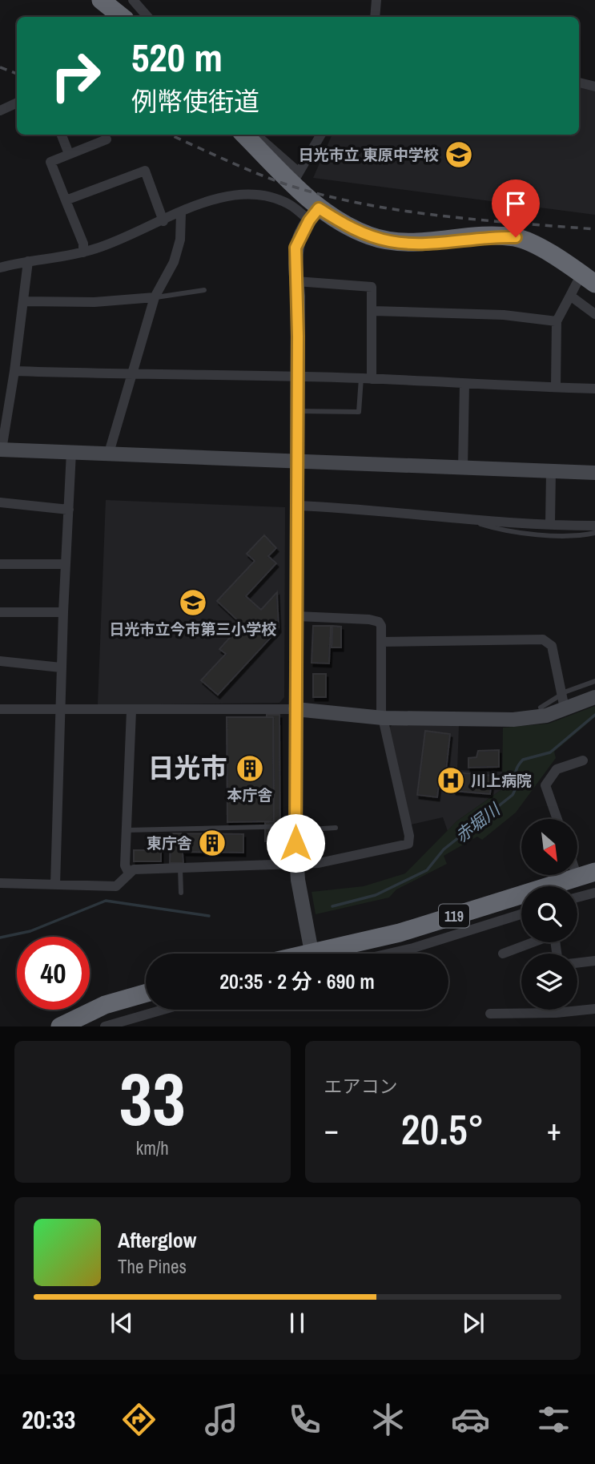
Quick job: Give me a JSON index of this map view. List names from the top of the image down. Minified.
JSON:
{"streets":{"highway":["119"]},"districts":["日光市"],"water":["赤堀川"],"places":{"school or university":["日光市立 東原中学校","日光市立今市第三小学校"],"building":["本庁舎","東庁舎"],"hospital":["川上病院"]},"north":"bottom right","page":{"turn":["520 m","例幣使街道"],"limit":"40","trip":"20:35 · 2 分 · 690 m","tile":[["33","km/h"],"エアコン"],"heat":["−","20.5°","+"],"song":["Afterglow","The Pines"],"tabs":"20:33"}}
